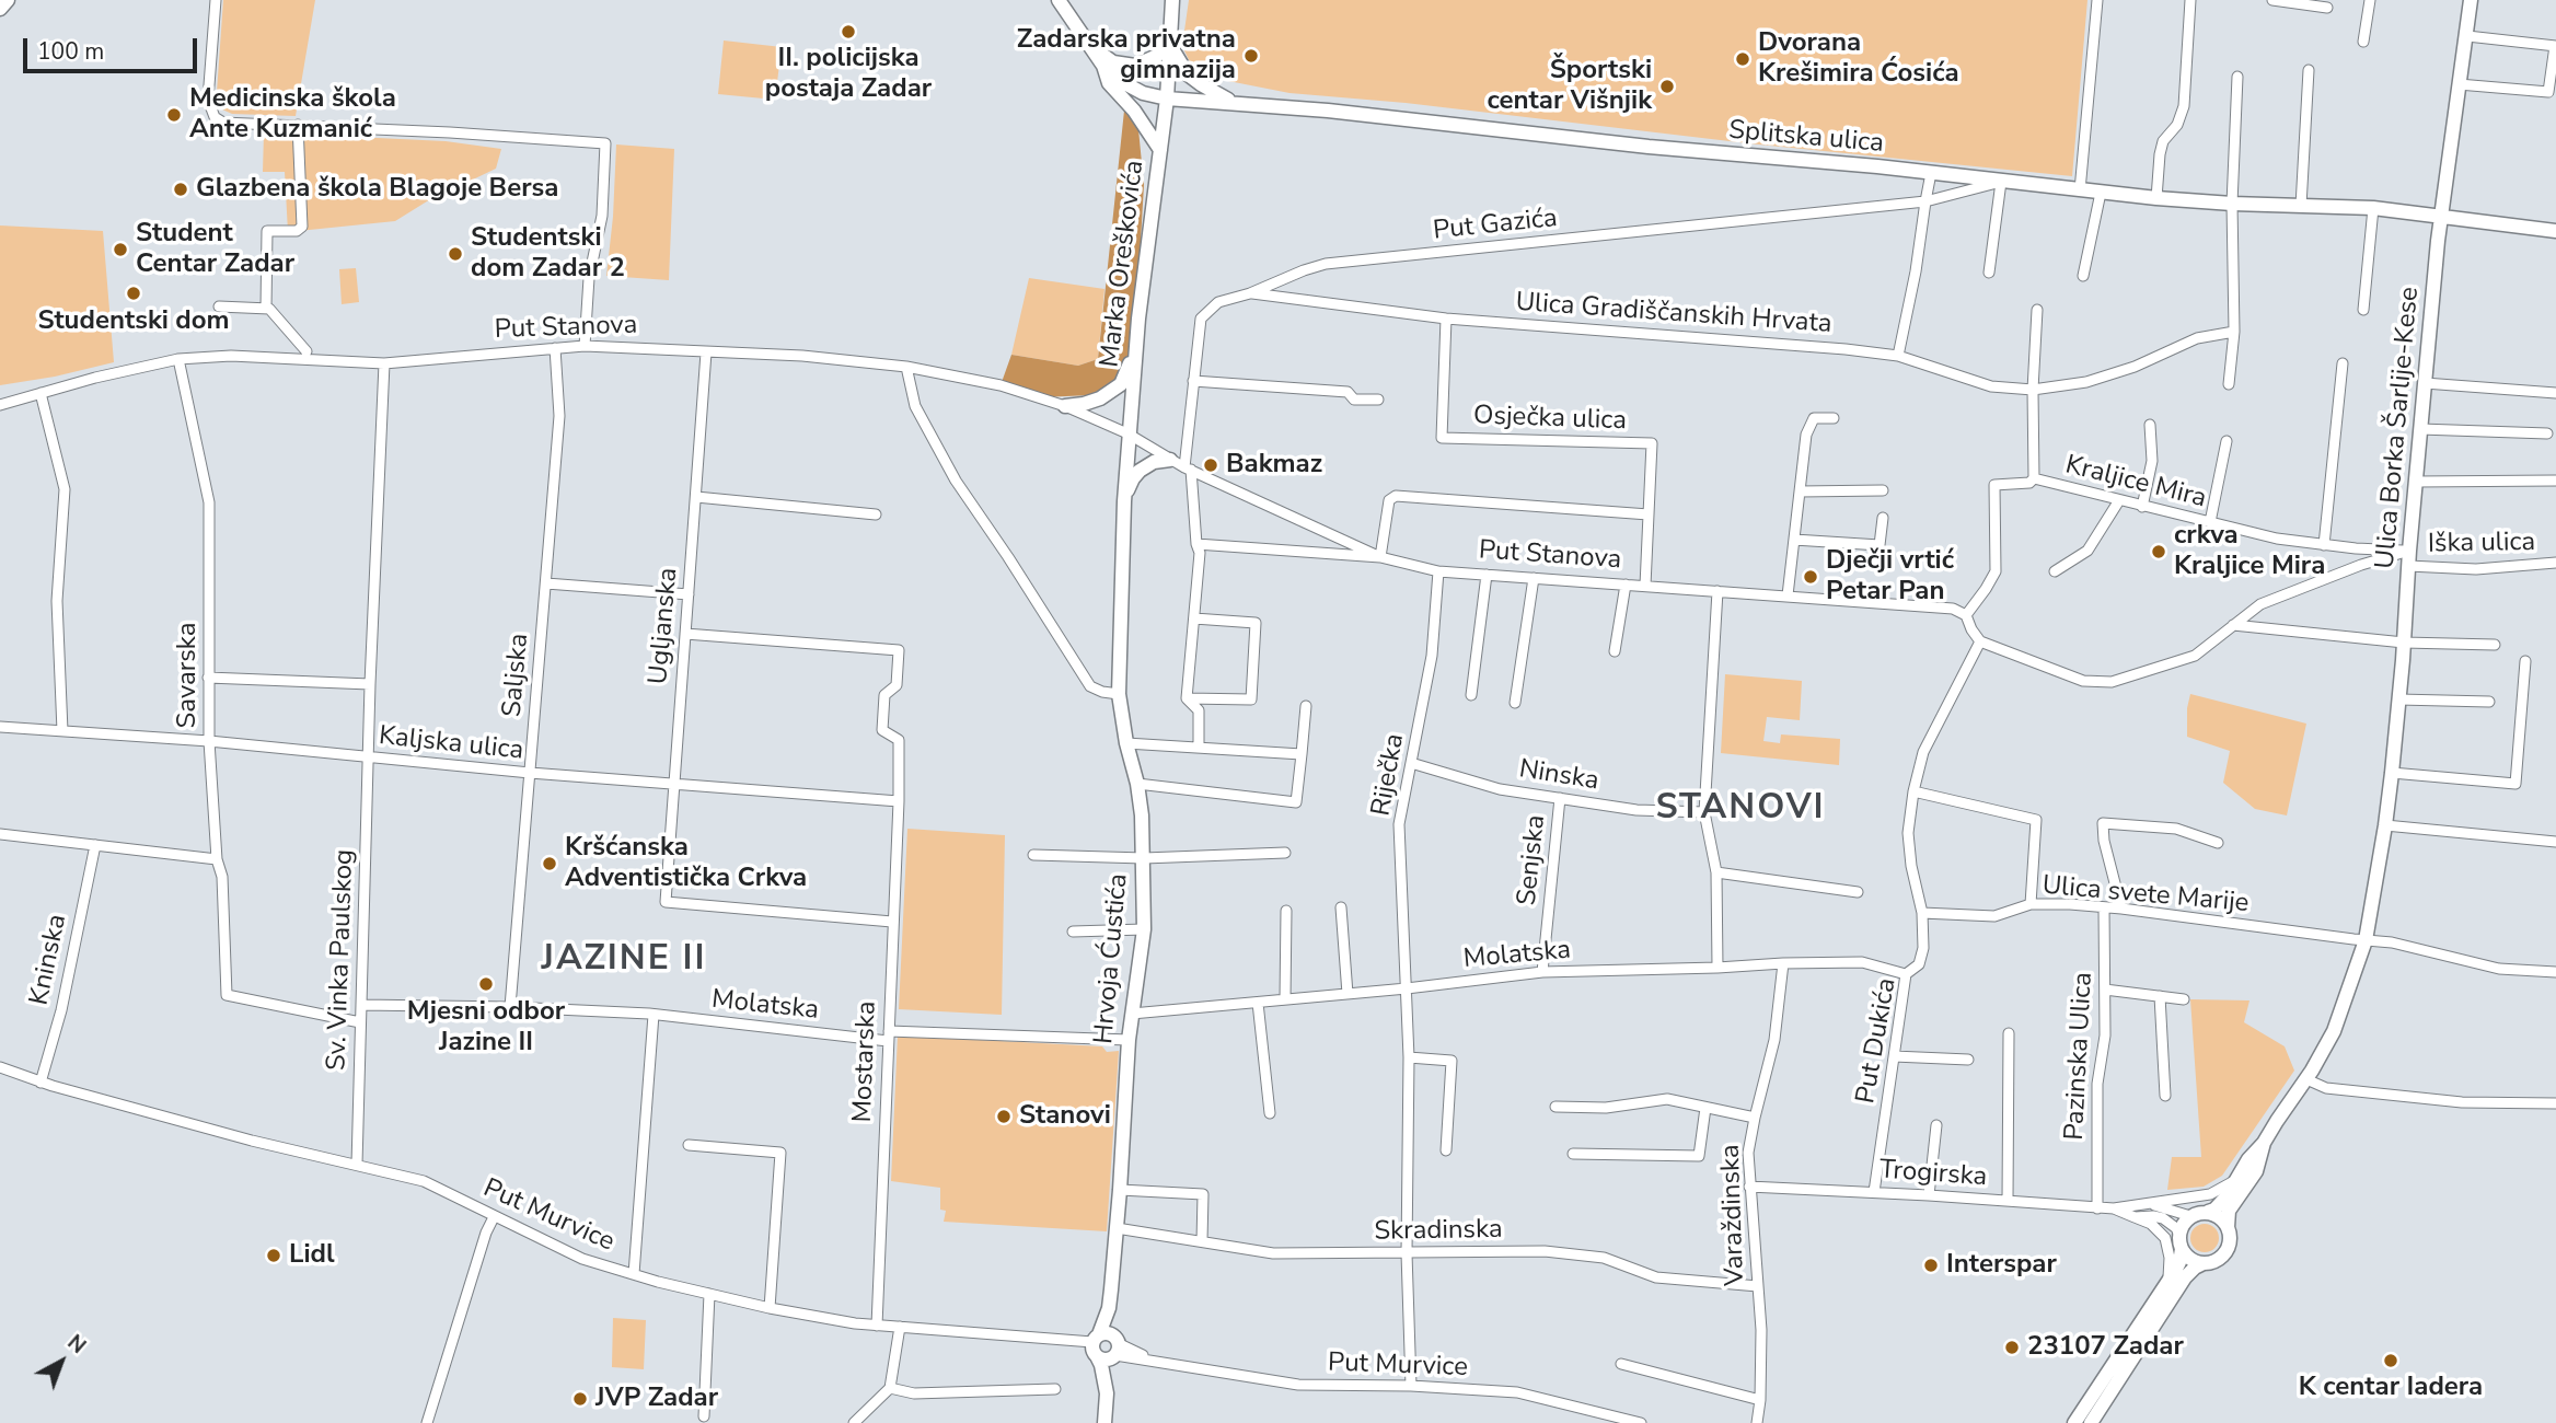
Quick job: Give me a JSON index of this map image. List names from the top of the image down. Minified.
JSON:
{"streets":{"street":["Splitska ulica","Put Gazića","Marka Oreškovića","Ulica Gradiščanskih Hrvata","Put Stanova","Osječka ulica","Ulica Borka Šarlije-Kese","Kraljice Mira","Iška ulica","Ugljanska","Savarska","Saljska","Kaljska ulica","Riječka","Ninska","Senjska","Ulica svete Marije","Molatska","Hrvoja Ćustića","Kninska","Sv. Vinka Paulskog","Put Dukića","Pazinska Ulica","Mostarska","Trogirska","Varaždinska","Put Murvice","Skradinska"]},"crossings":[["Splitska ulica","Put Gazića"],["Splitska ulica","Marka Oreškovića"],["Splitska ulica","Ulica Borka Šarlije-Kese"],["Put Gazića","Ulica Gradiščanskih Hrvata"],["Put Gazića","Put Stanova"],["Marka Oreškovića","Put Stanova"],["Ulica Gradiščanskih Hrvata","Osječka ulica"],["Put Stanova","Osječka ulica"],["Put Stanova","Ugljanska"],["Put Stanova","Savarska"],["Put Stanova","Saljska"],["Put Stanova","Riječka"],["Put Stanova","Sv. Vinka Paulskog"],["Ulica Borka Šarlije-Kese","Kraljice Mira"],["Ulica Borka Šarlije-Kese","Iška ulica"],["Ulica Borka Šarlije-Kese","Ulica svete Marije"],["Ugljanska","Kaljska ulica"],["Ugljanska","Mostarska"],["Savarska","Kaljska ulica"],["Savarska","Sv. Vinka Paulskog"],["Saljska","Kaljska ulica"],["Saljska","Molatska"],["Kaljska ulica","Sv. Vinka Paulskog"],["Kaljska ulica","Mostarska"],["Riječka","Ninska"],["Riječka","Molatska"],["Riječka","Put Murvice"],["Riječka","Skradinska"],["Ninska","Senjska"],["Senjska","Molatska"],["Ulica svete Marije","Put Dukića"],["Ulica svete Marije","Pazinska Ulica"],["Molatska","Hrvoja Ćustića"],["Molatska","Sv. Vinka Paulskog"],["Molatska","Put Dukića"],["Molatska","Mostarska"],["Molatska","Varaždinska"],["Hrvoja Ćustića","Put Murvice"],["Hrvoja Ćustića","Skradinska"],["Kninska","Put Murvice"],["Sv. Vinka Paulskog","Put Murvice"],["Put Dukića","Trogirska"],["Pazinska Ulica","Trogirska"],["Mostarska","Put Murvice"],["Trogirska","Varaždinska"],["Varaždinska","Skradinska"]],"districts":["STANOVI","JAZINE II"],"places":["II. policijska postaja Zadar","Zadarska privatna gimnazija","Dvorana Krešimira Ćosića","Športski centar Višnjik","Medicinska škola Ante Kuzmanić","Glazbena škola Blagoje Bersa","Student Centar Zadar","Studentski dom Zadar 2","Studentski dom","Bakmaz","crkva Kraljice Mira","Dječji vrtić Petar Pan","Kršćanska Adventistička Crkva","Mjesni odbor Jazine II","Stanovi","Lidl","Interspar","23107 Zadar","K centar Iadera","JVP Zadar"],"scale_bar":"100 m","north":"top right"}
